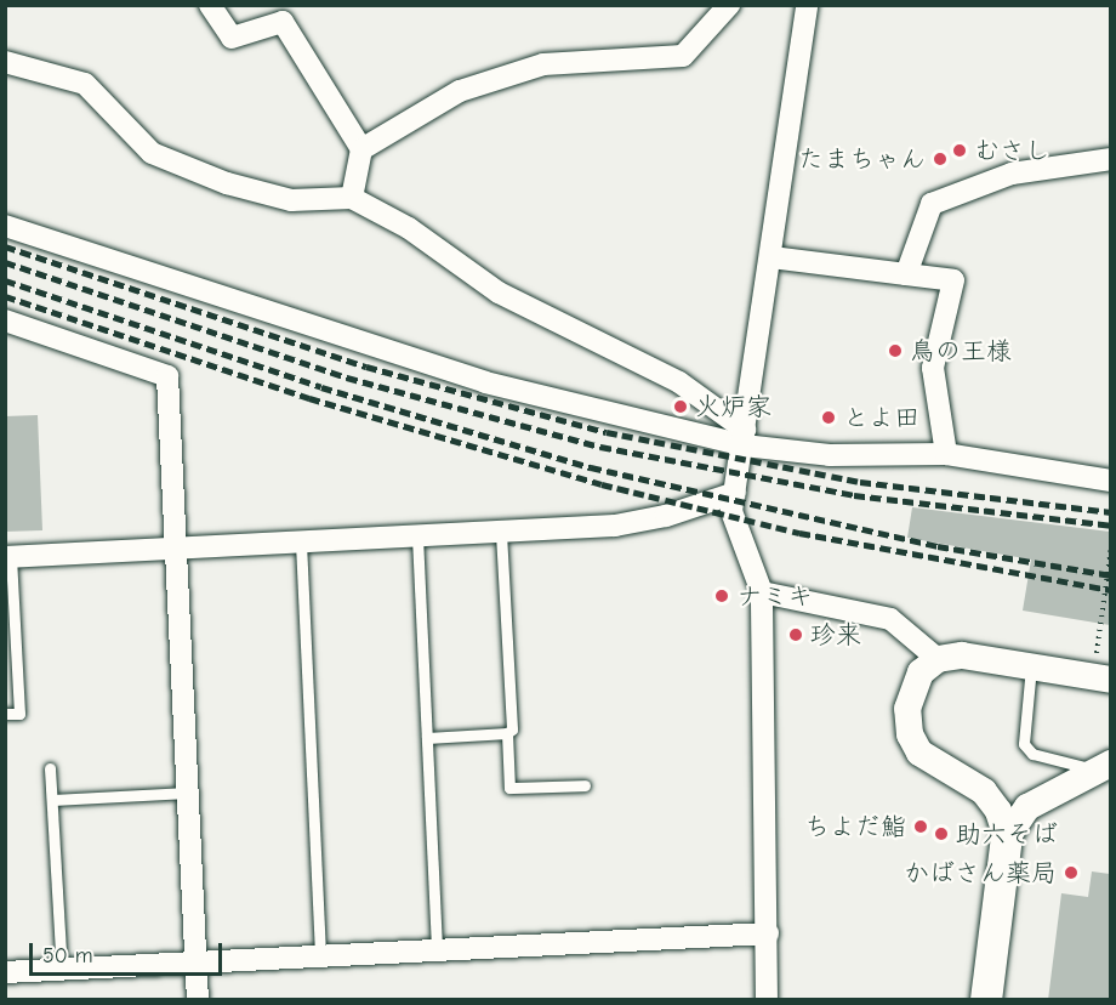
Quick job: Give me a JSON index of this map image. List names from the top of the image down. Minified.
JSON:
{"places":["むさし","たまちゃん","鳥の王様","火炉家","とよ田","ナミキ","珍来","ちよだ鮨","助六そば","かばさん薬局"],"scale_bar":"50 m"}
